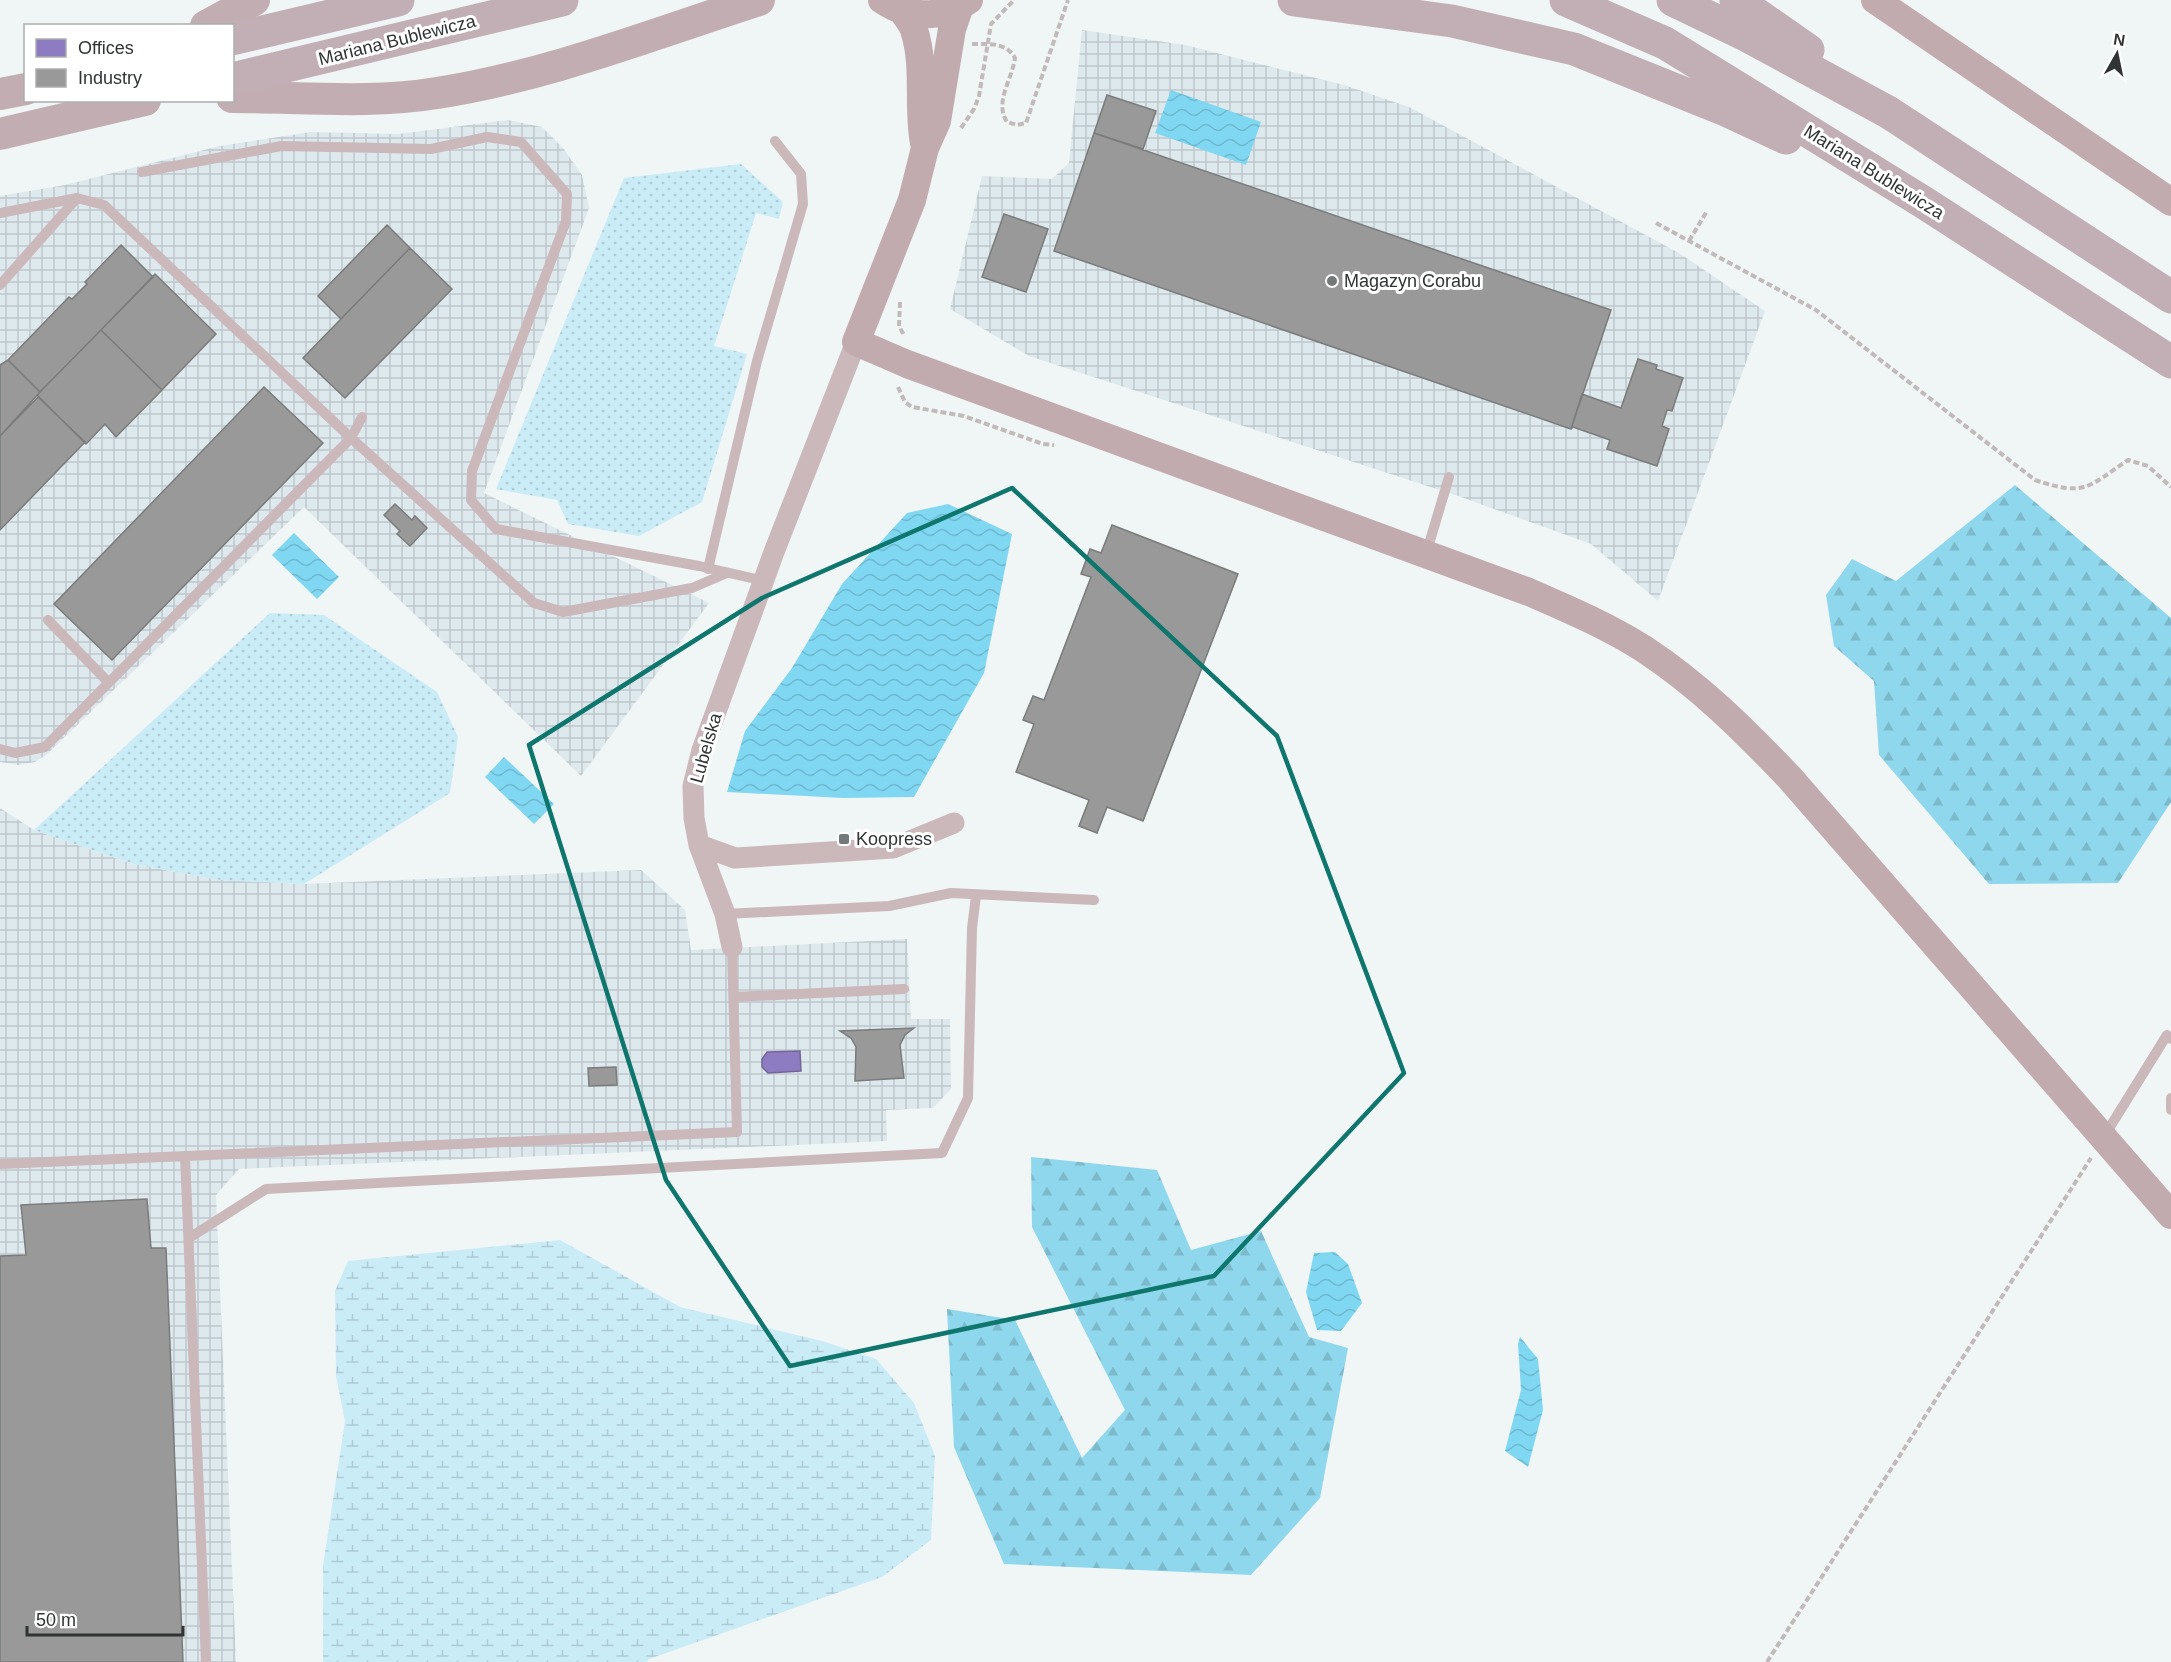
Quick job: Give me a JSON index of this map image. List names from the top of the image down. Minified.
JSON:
{"streets":{"highway":["Mariana Bublewicza"],"street":["Lubelska"]},"places":{"other":["Magazyn Corabu"],"transit":["Koopress"]},"legend":["Offices","Industry"],"scale_bar":"50 m","north":"top"}
